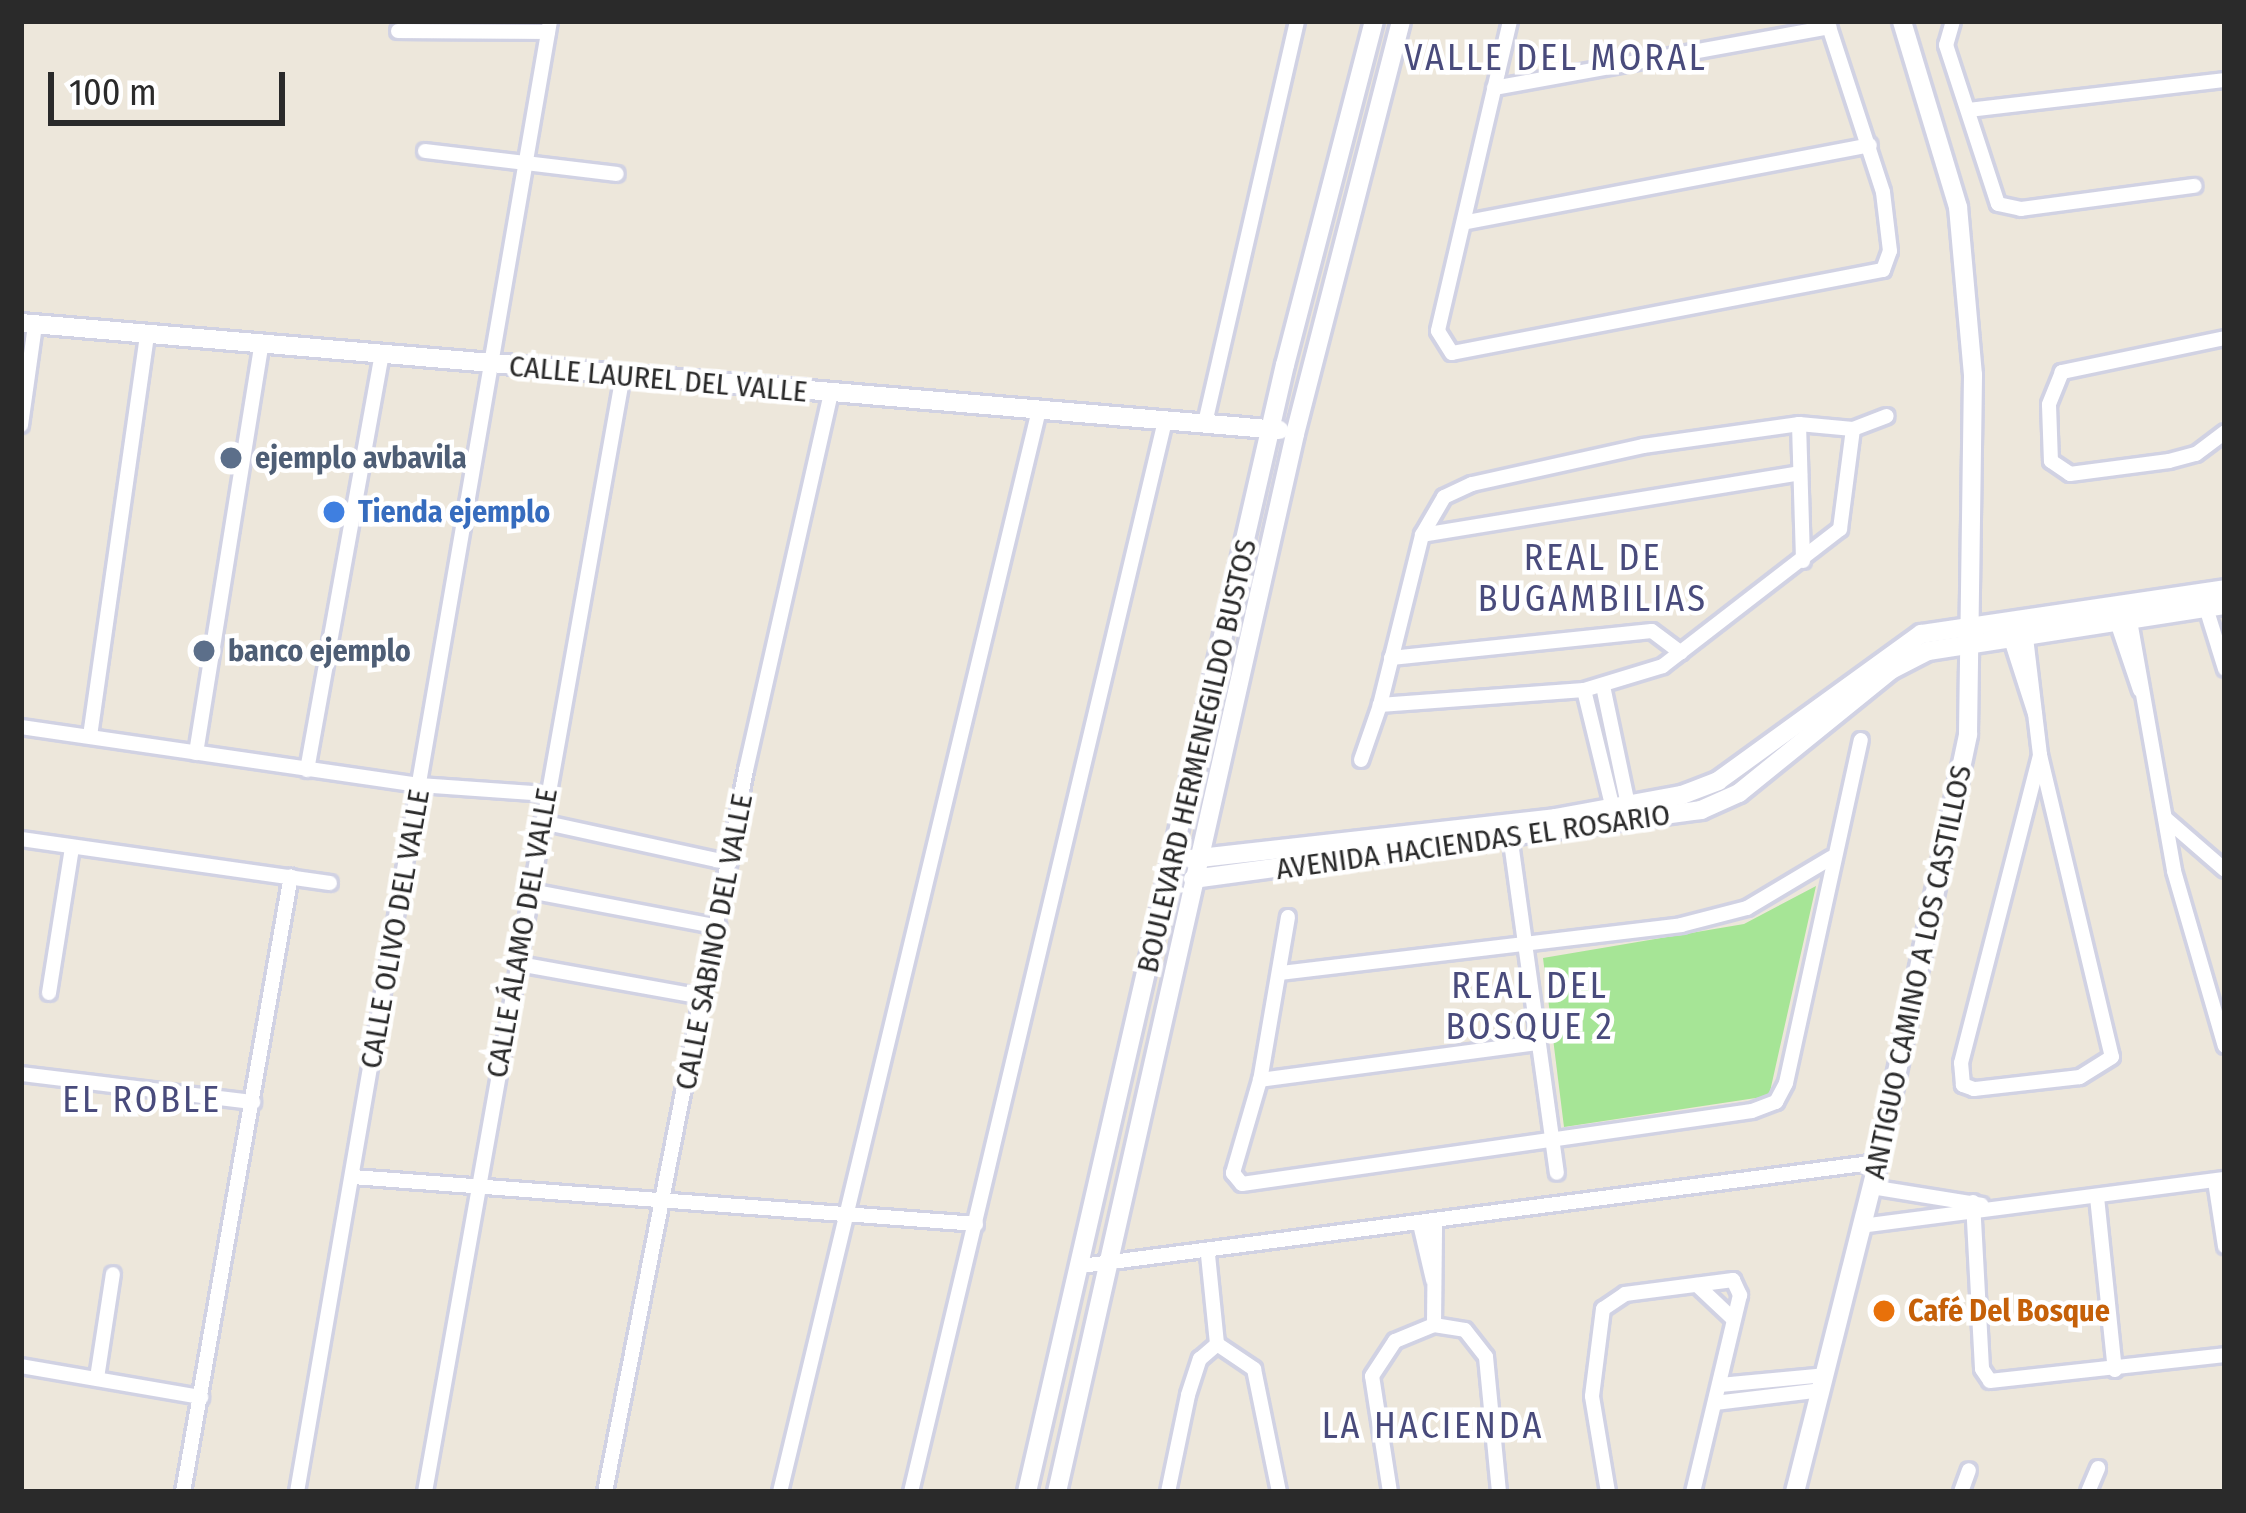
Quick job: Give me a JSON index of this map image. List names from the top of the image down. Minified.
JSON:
{"streets":{"street":["CALLE LAUREL DEL VALLE","BOULEVARD HERMENEGILDO BUSTOS","AVENIDA HACIENDAS EL ROSARIO","CALLE OLIVO DEL VALLE","CALLE ÁLAMO DEL VALLE","CALLE SABINO DEL VALLE","ANTIGUO CAMINO A LOS CASTILLOS"]},"crossings":[["CALLE LAUREL DEL VALLE","BOULEVARD HERMENEGILDO BUSTOS"],["CALLE LAUREL DEL VALLE","CALLE OLIVO DEL VALLE"],["CALLE LAUREL DEL VALLE","CALLE ÁLAMO DEL VALLE"],["CALLE LAUREL DEL VALLE","CALLE SABINO DEL VALLE"],["BOULEVARD HERMENEGILDO BUSTOS","AVENIDA HACIENDAS EL ROSARIO"],["AVENIDA HACIENDAS EL ROSARIO","ANTIGUO CAMINO A LOS CASTILLOS"]],"districts":["VALLE DEL MORAL","REAL DE BUGAMBILIAS","REAL DEL BOSQUE 2","EL ROBLE","LA HACIENDA"],"places":["ejemplo avbavila","Tienda ejemplo","banco ejemplo","Café Del Bosque"],"scale_bar":"100 m"}
